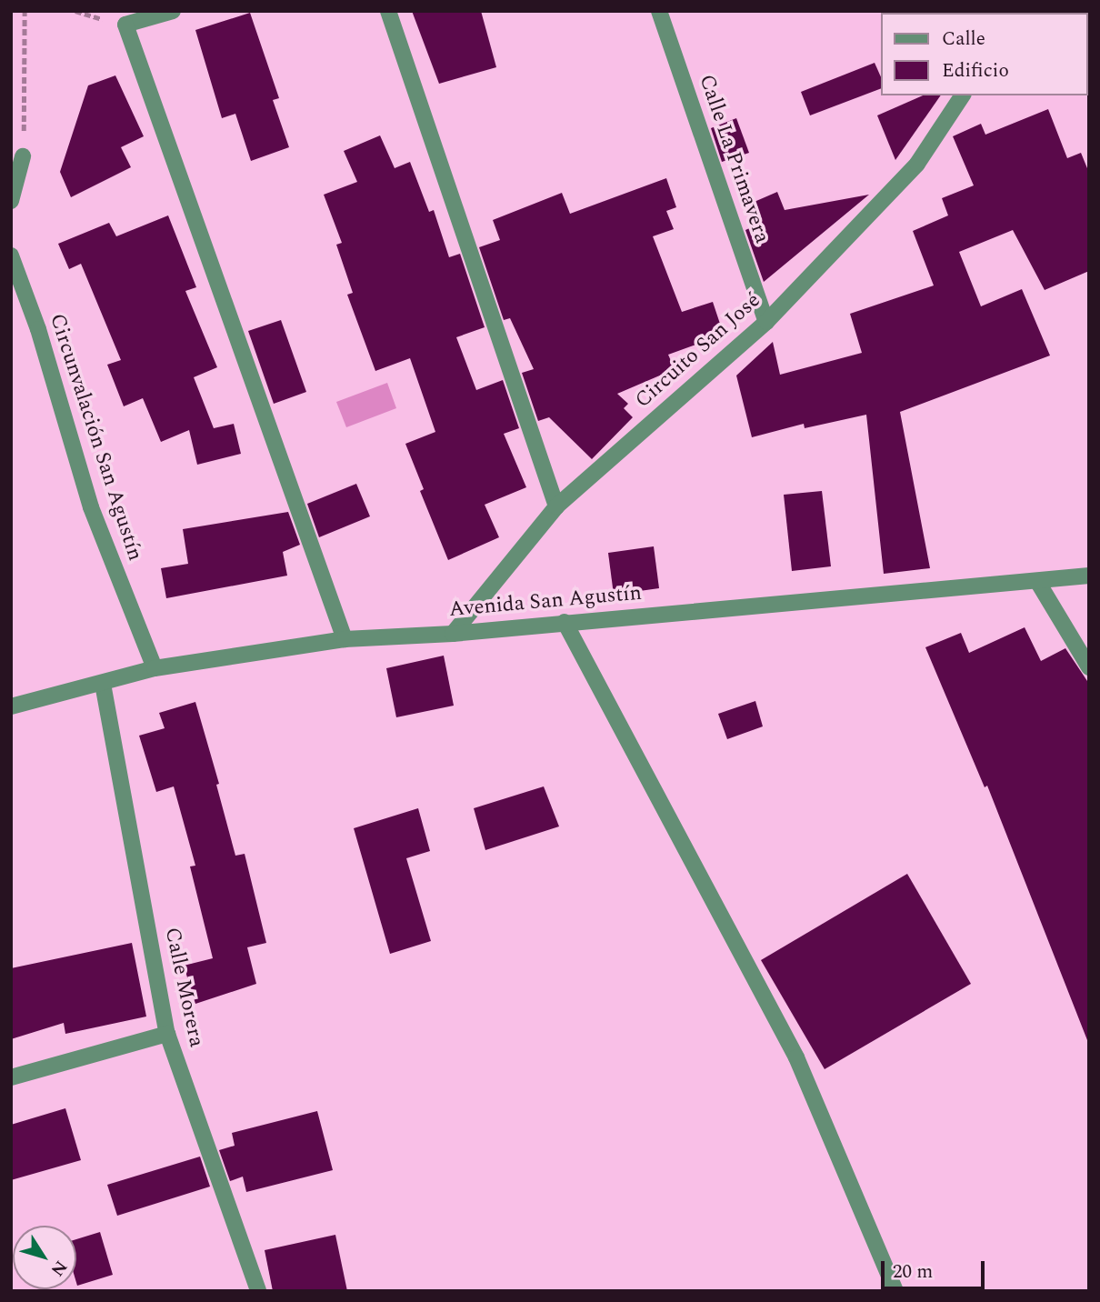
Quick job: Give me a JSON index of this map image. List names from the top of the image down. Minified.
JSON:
{"streets":{"street":["Calle La Primavera","Circuito San José","Circunvalación San Agustín","Avenida San Agustín","Calle Morera"]},"crossings":[["Calle La Primavera","Circuito San José"],["Circuito San José","Avenida San Agustín"],["Circunvalación San Agustín","Avenida San Agustín"],["Avenida San Agustín","Calle Morera"]],"legend":["Calle","Edificio"],"scale_bar":"20 m","north":"bottom right"}
